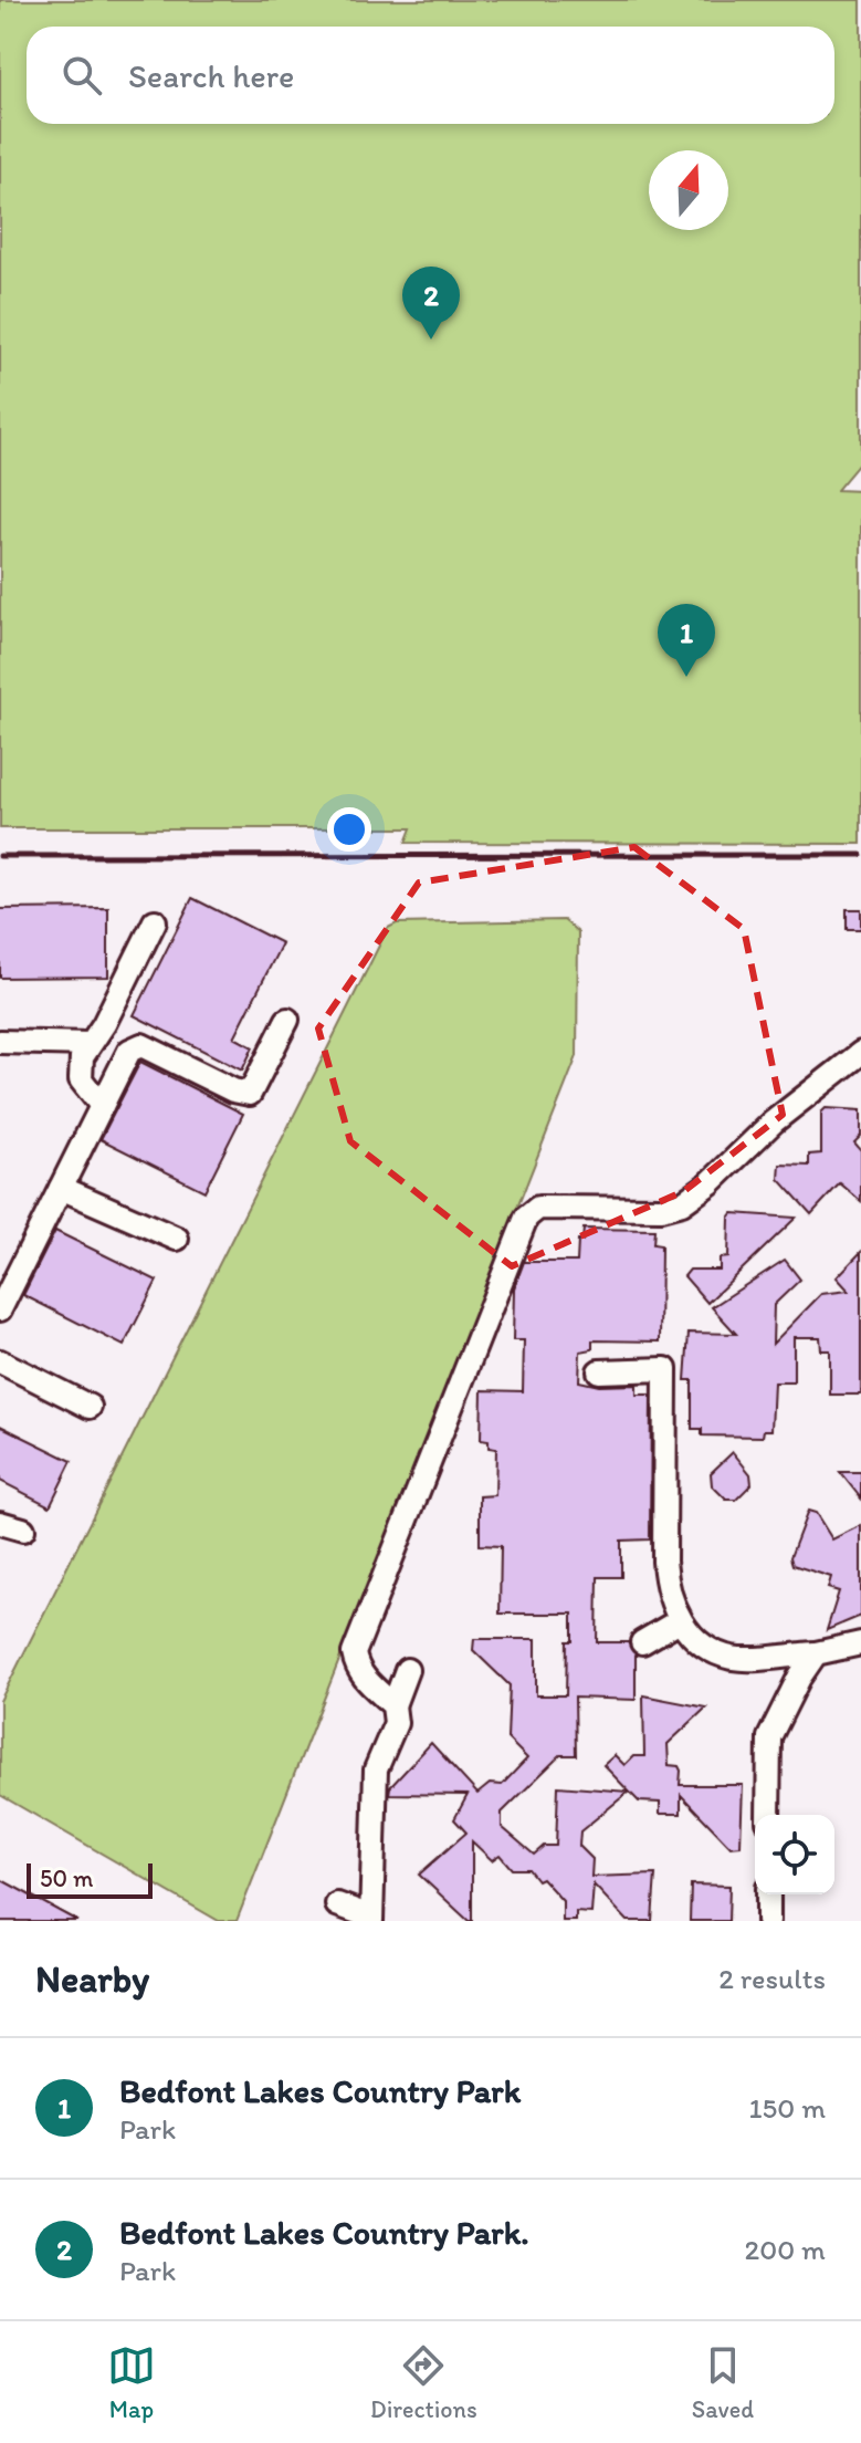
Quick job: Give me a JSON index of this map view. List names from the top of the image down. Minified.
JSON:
{"scale_bar":"50 m","north":"top","page":{"search":"Search here","pins":["2","1"],"scale":"50 m","heading":["Nearby","2 results"],"list":[{"mark":"1","name":"Bedfont Lakes Country Park","note":"Park","value":"150 m"},{"mark":"2","name":"Bedfont Lakes Country Park.","note":"Park","value":"200 m"}],"nav":["Map","Directions","Saved"]}}
